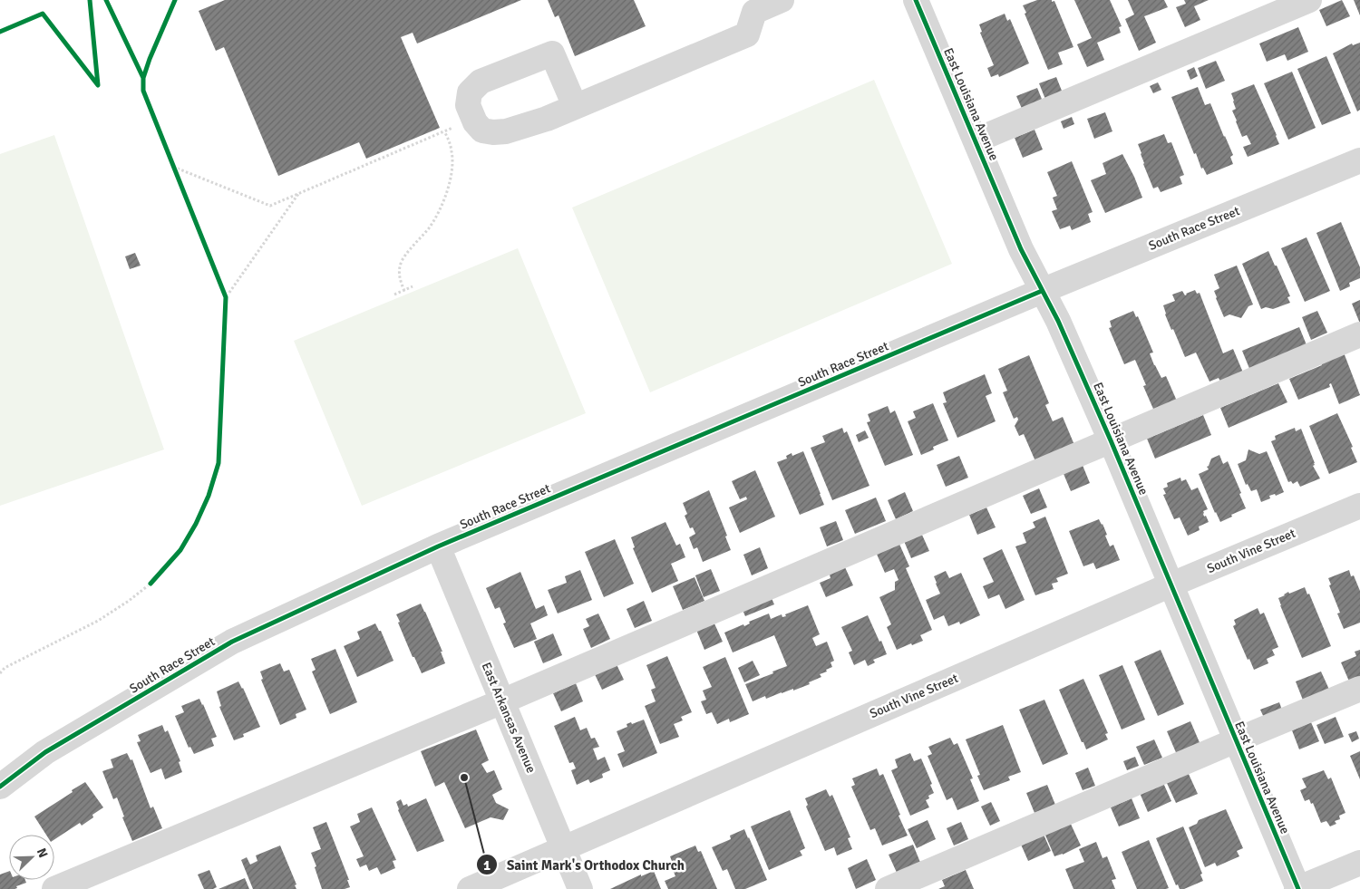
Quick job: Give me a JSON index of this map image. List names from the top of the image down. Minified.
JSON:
{"streets":{"street":["East Louisiana Avenue","South Race Street","South Vine Street","East Arkansas Avenue"]},"crossings":[["East Louisiana Avenue","South Race Street"],["East Louisiana Avenue","South Vine Street"],["South Race Street","East Arkansas Avenue"],["South Vine Street","East Arkansas Avenue"]],"places":["Saint Mark's Orthodox Church"],"north":"top right"}
